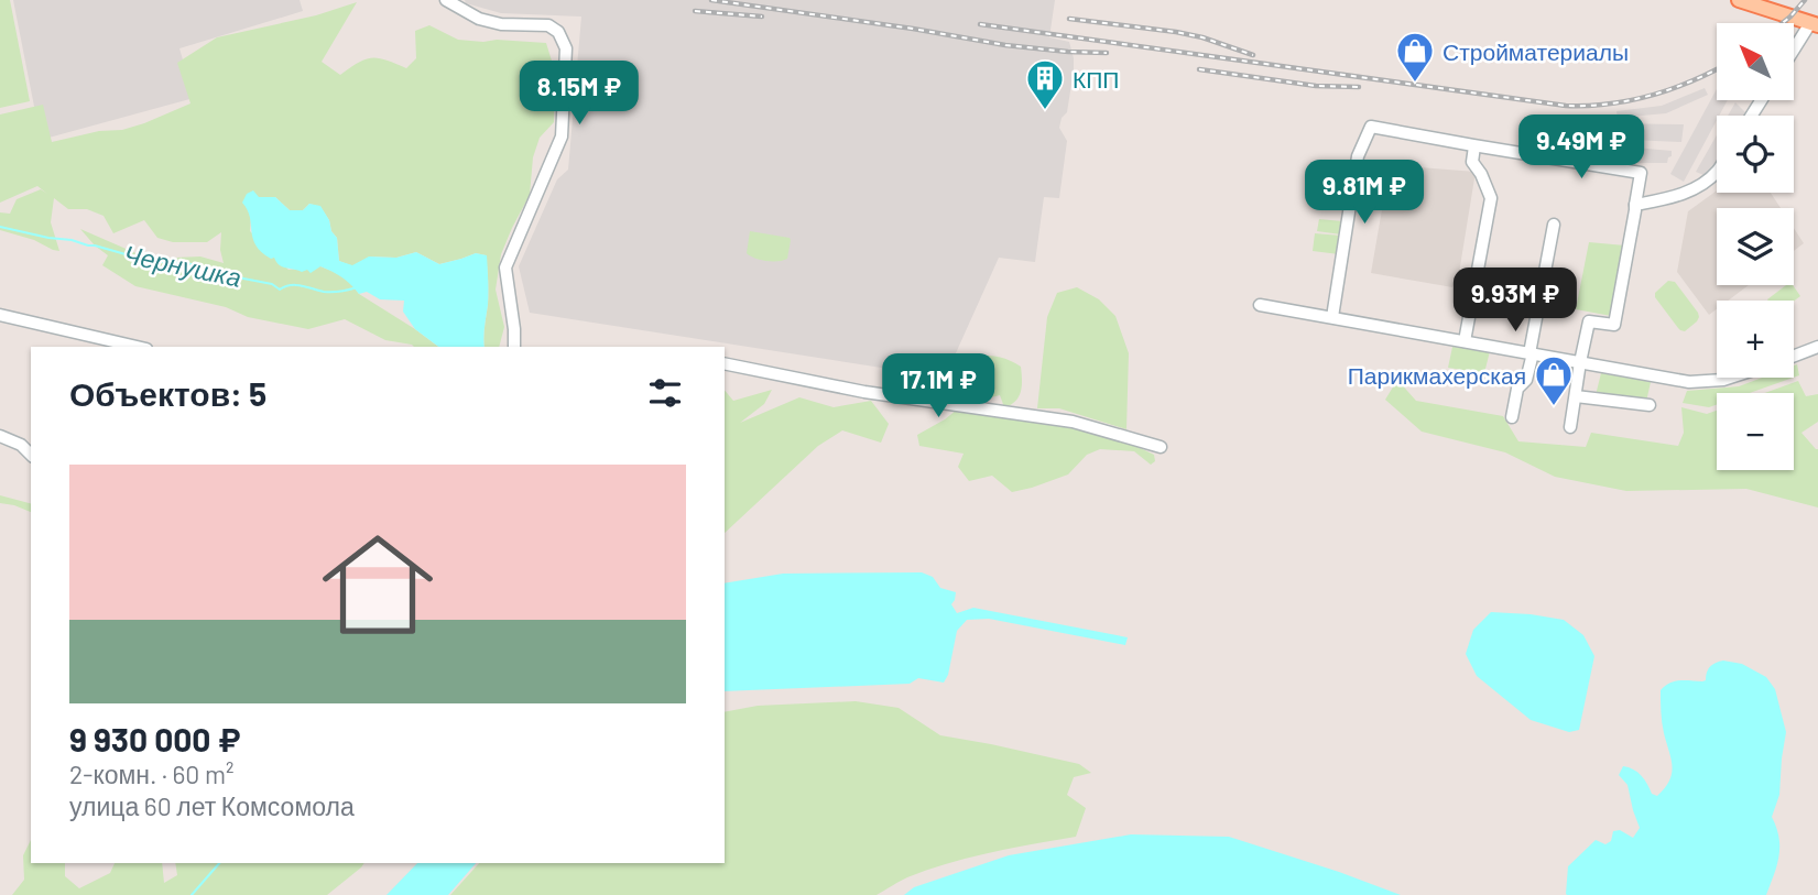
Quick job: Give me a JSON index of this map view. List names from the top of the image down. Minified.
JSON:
{"water":["Чернушка"],"places":{"shop":["Стройматериалы","Парикмахерская"],"building":["КПП"]},"north":"top left","page":{"map_buttons":["+","−"],"price":["8.15M ₽","9.49M ₽","9.81M ₽","9.93M ₽","17.1M ₽"],"heading":"Объектов: 5","list":[{"name":"9 930 000 ₽","note":"2-комн. · 60 m² · улица 60 лет Комсомола"}]}}
